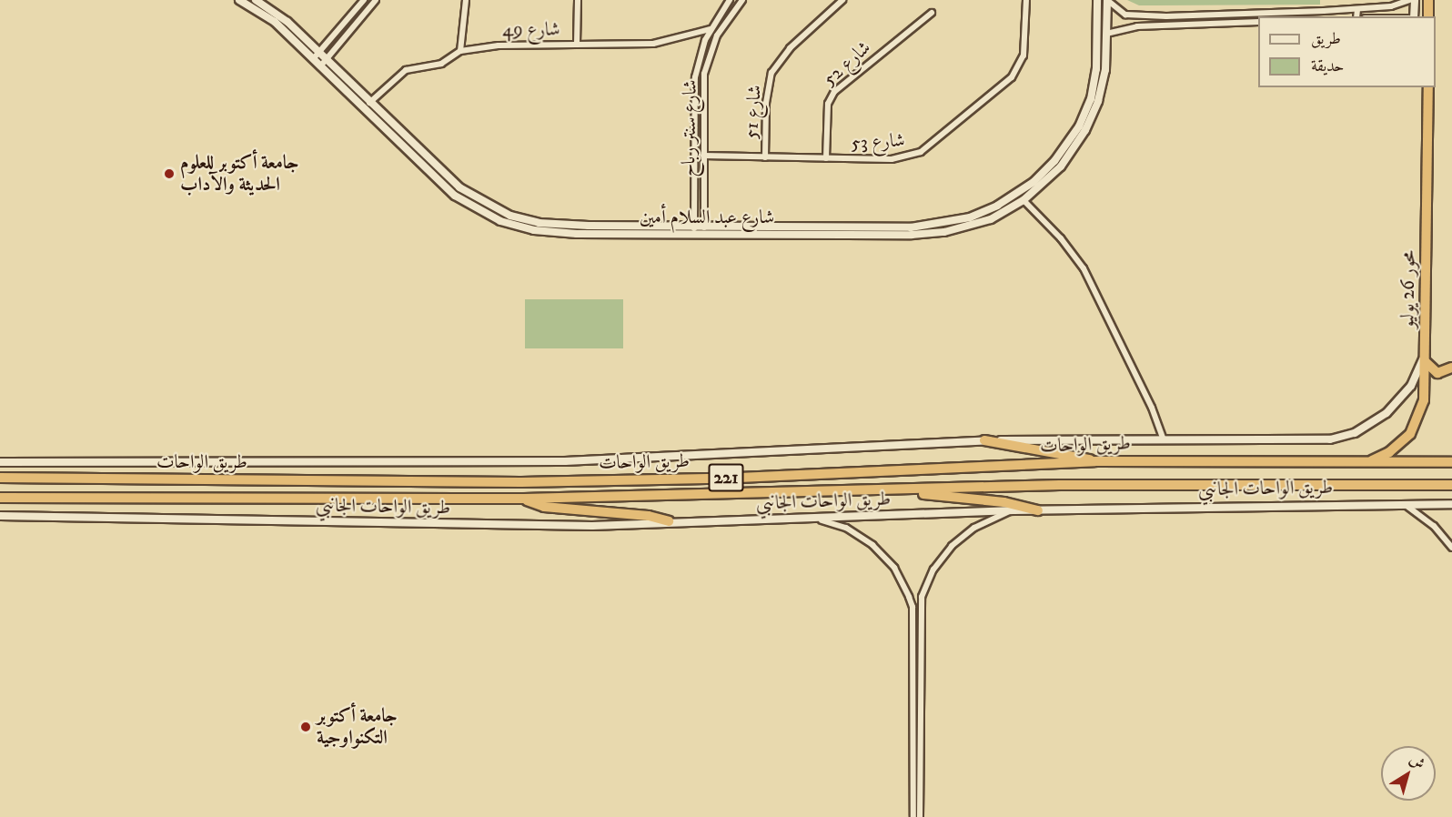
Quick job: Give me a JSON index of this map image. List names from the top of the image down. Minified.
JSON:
{"streets":{"highway":["محور 26 يوليو","طريق الواحات","221"],"street":["شارع 49","شارع 52","شارع 51","شارع سنتر رباح","شارع 53","شارع عبد السلام أمين","طريق الواحات الجانبي"]},"crossings":[["شارع 49","شارع سنتر رباح"],["شارع 49","شارع عبد السلام أمين"],["شارع 52","شارع 53"],["شارع 51","شارع 53"],["شارع سنتر رباح","شارع 53"],["شارع سنتر رباح","شارع عبد السلام أمين"],["محور 26 يوليو","طريق الواحات"]],"places":["جامعة أكتوبر للعلوم الحديثة والآداب","جامعة أكتوبر التكنواوجية"],"legend":["طريق","حديقة"],"north":"top right"}
